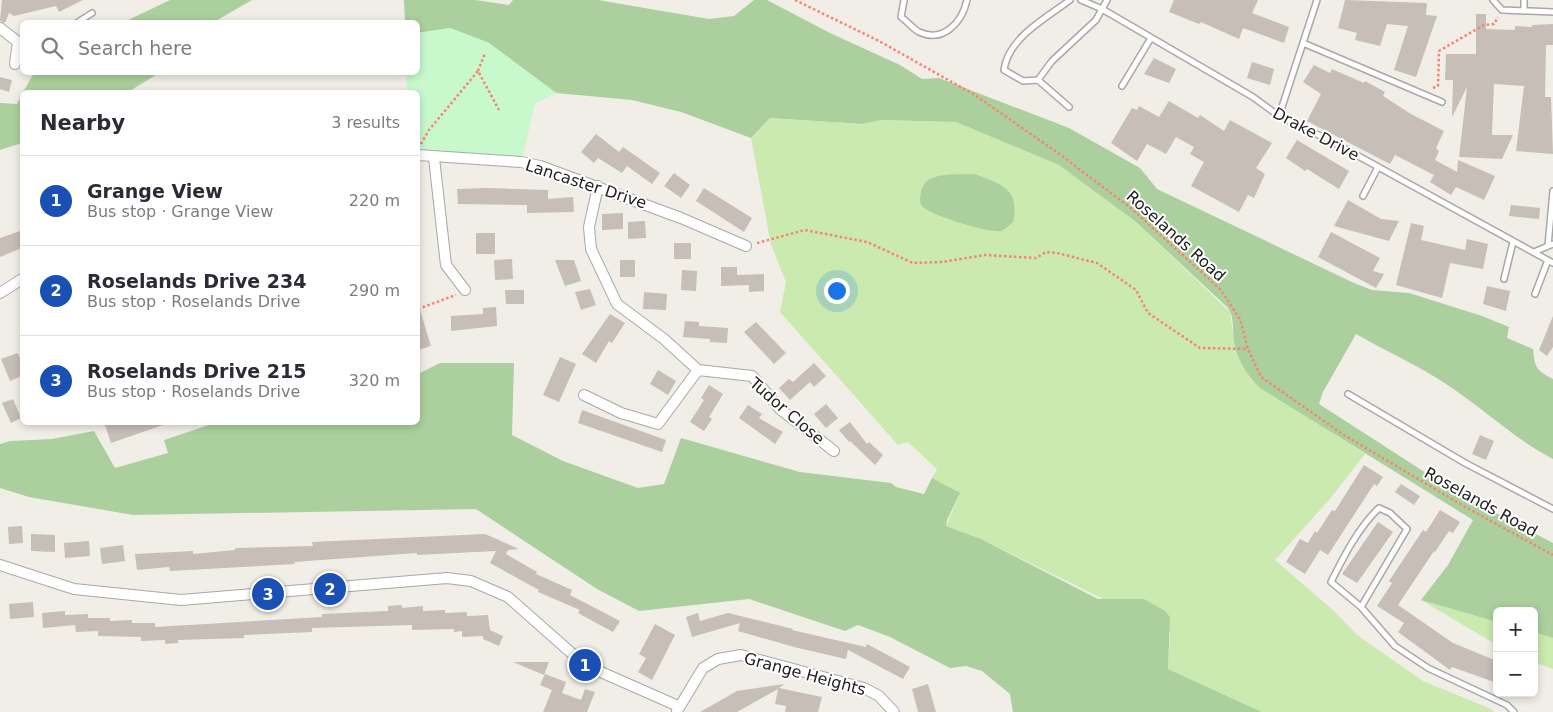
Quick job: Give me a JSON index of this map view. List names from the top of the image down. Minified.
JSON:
{"streets":{"street":["Lancaster Drive","Tudor Close","Grange Heights"],"lane":["Drake Drive"],"path":["Roselands Road"]},"page":{"search":"Search here","heading":["Nearby","3 results"],"list":[{"mark":"1","name":"Grange View","note":"Bus stop · Grange View","value":"220 m"},{"mark":"2","name":"Roselands Drive 234","note":"Bus stop · Roselands Drive","value":"290 m"},{"mark":"3","name":"Roselands Drive 215","note":"Bus stop · Roselands Drive","value":"320 m"}],"pins":["2","3","1"],"map_buttons":["+","−"]}}
